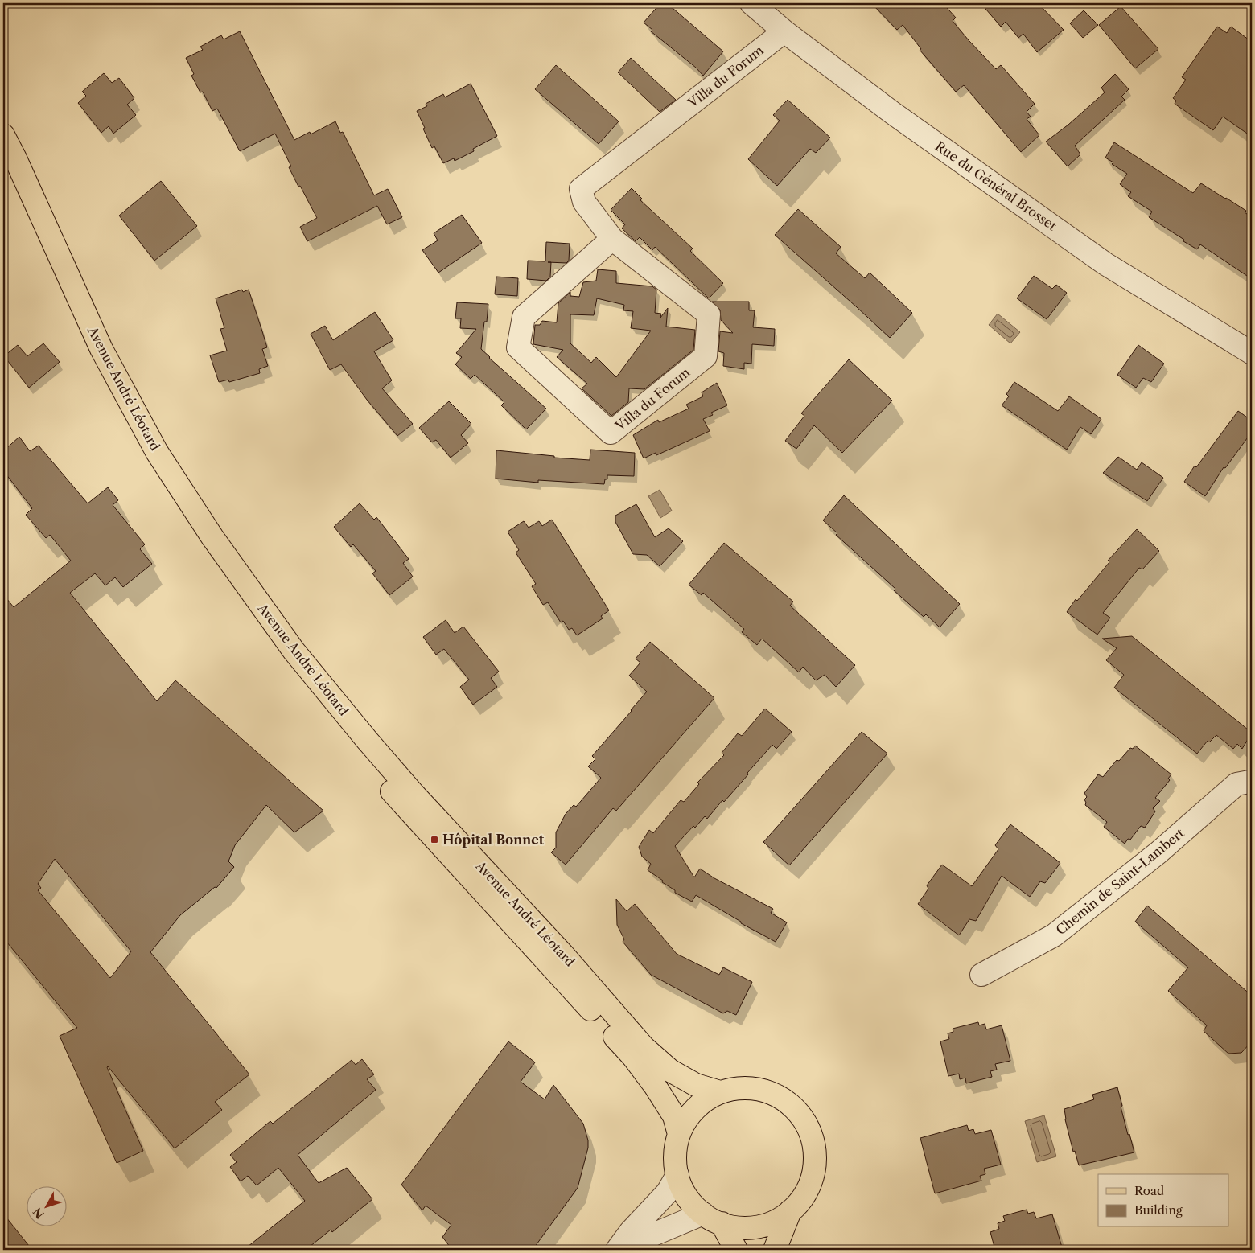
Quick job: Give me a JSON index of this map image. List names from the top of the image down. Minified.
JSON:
{"streets":{"main road":["Avenue André Léotard"],"street":["Villa du Forum","Rue du Général Brosset","Chemin de Saint-Lambert"]},"crossings":[["Villa du Forum","Rue du Général Brosset"]],"places":{"transit":["Hôpital Bonnet"]},"legend":["Road","Building"],"north":"bottom left"}
